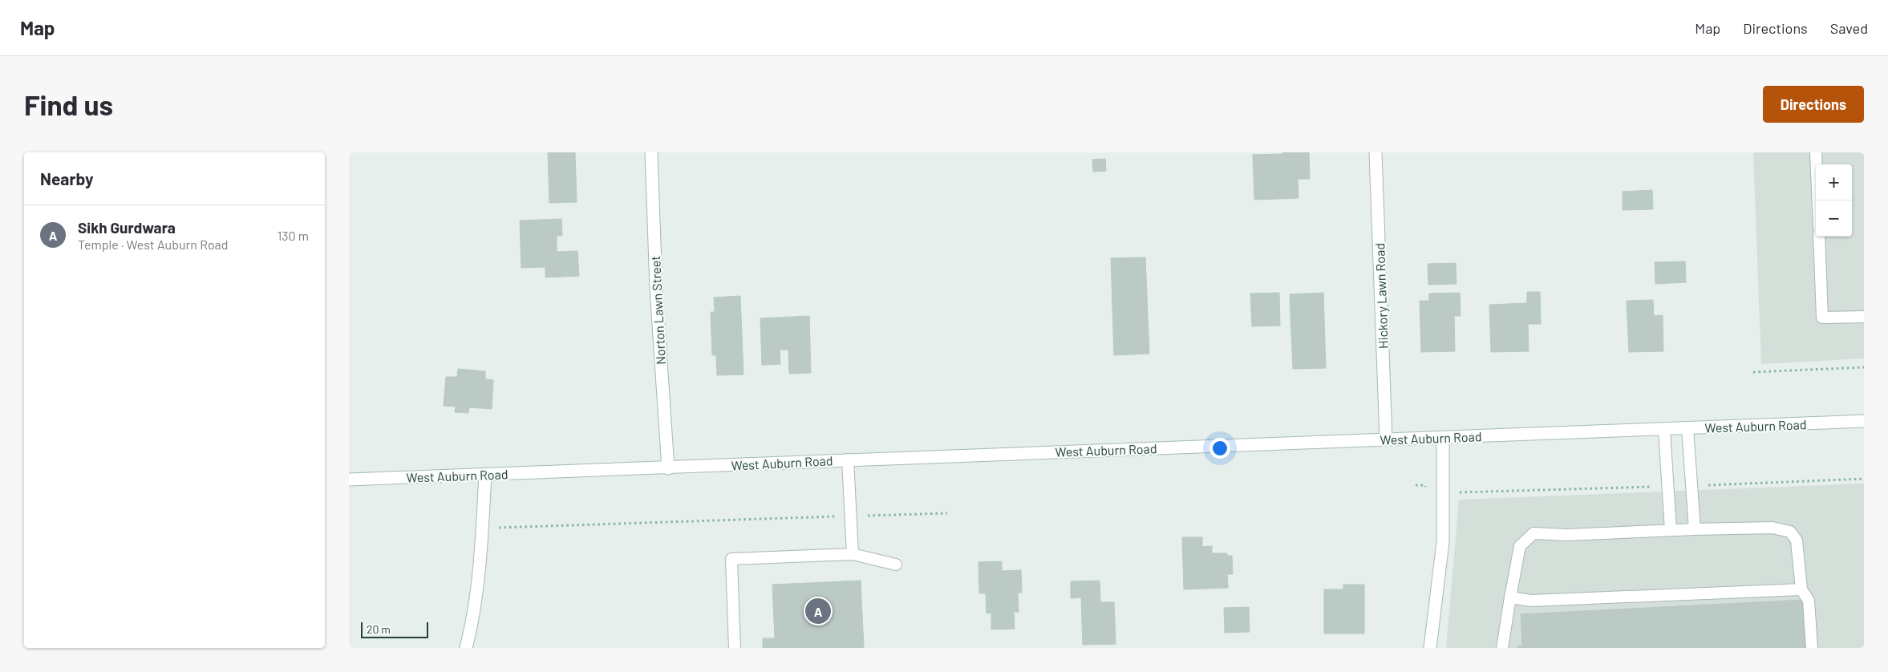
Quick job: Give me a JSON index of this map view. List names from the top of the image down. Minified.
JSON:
{"streets":{"main road":["Hickory Lawn Road","Norton Lawn Street","West Auburn Road"]},"crossings":[["Hickory Lawn Road","West Auburn Road"],["Norton Lawn Street","West Auburn Road"]],"scale_bar":"20 m","page":{"header":"Map","nav":["Map","Directions","Saved"],"buttons":"Directions","title":"Find us","heading":"Nearby","map_buttons":["+","−"],"list":[{"mark":"A","name":"Sikh Gurdwara","note":"Temple · West Auburn Road","value":"130 m"}],"pins":"A","scale":"20 m"}}
